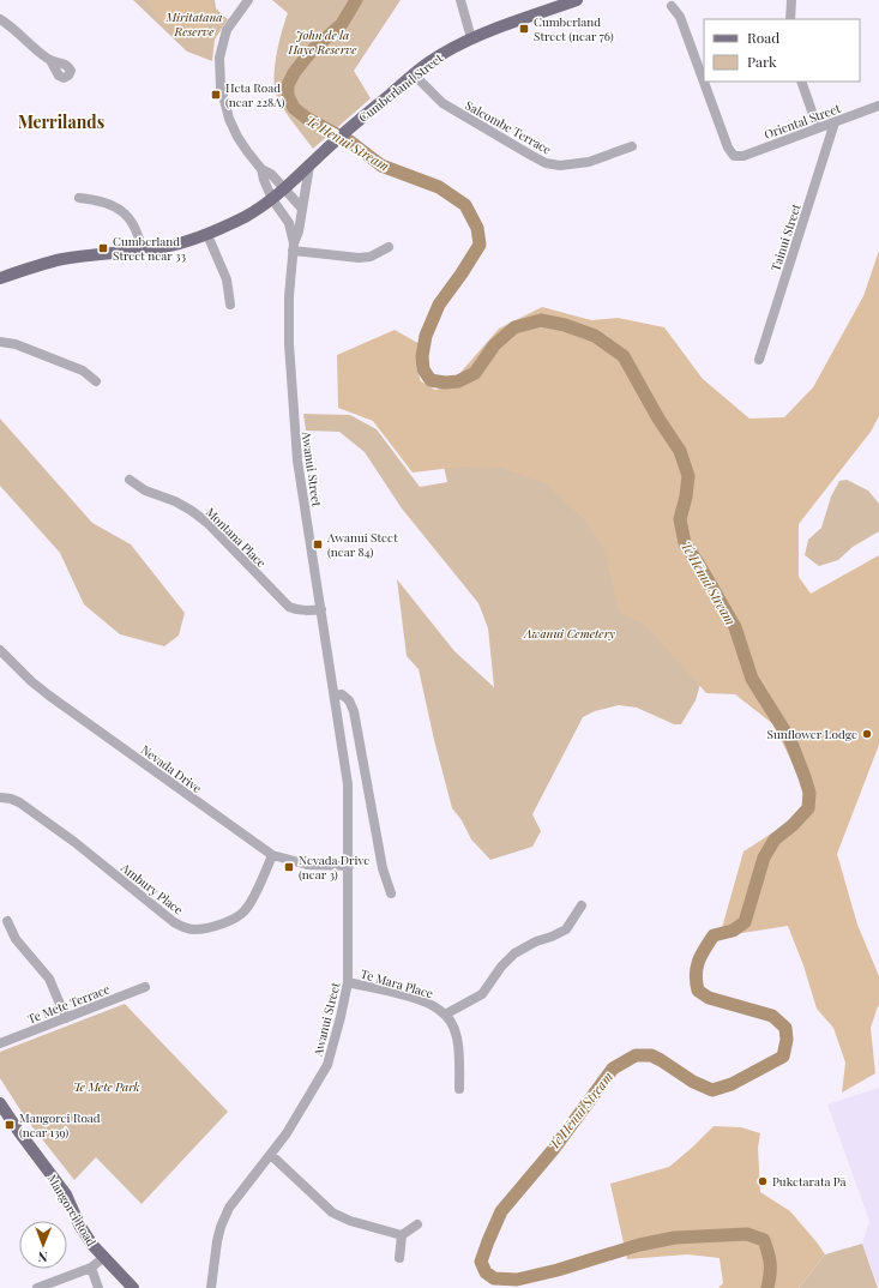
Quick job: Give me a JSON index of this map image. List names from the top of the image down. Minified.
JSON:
{"streets":{"main road":["Cumberland Street","Mangorei Road"],"street":["Oriental Street","Salcombe Terrace","Tainui Street","Awanui Street","Montana Place","Nevada Drive","Ambury Place","Te Mara Place","Te Mete Terrace"]},"crossings":[["Cumberland Street","Salcombe Terrace"],["Cumberland Street","Awanui Street"],["Oriental Street","Tainui Street"],["Awanui Street","Montana Place"],["Awanui Street","Nevada Drive"],["Awanui Street","Te Mara Place"],["Nevada Drive","Ambury Place"]],"districts":["Merrilands"],"water":["Te Hēnui Stream"],"parks":["Miritatana Reserve","John de la Haye Reserve","Awanui Cemetery","Te Mete Park"],"places":{"transit":["Cumberland Street (near 76)","Heta Road (near 228A)","Cumberland Street near 33","Awanui Steet (near 84)","Nevada Drive (near 3)","Mangorei Road (near 139)"],"other":["Sunflower Lodge","Puketarata Pā"]},"legend":["Road","Park"],"north":"bottom"}
